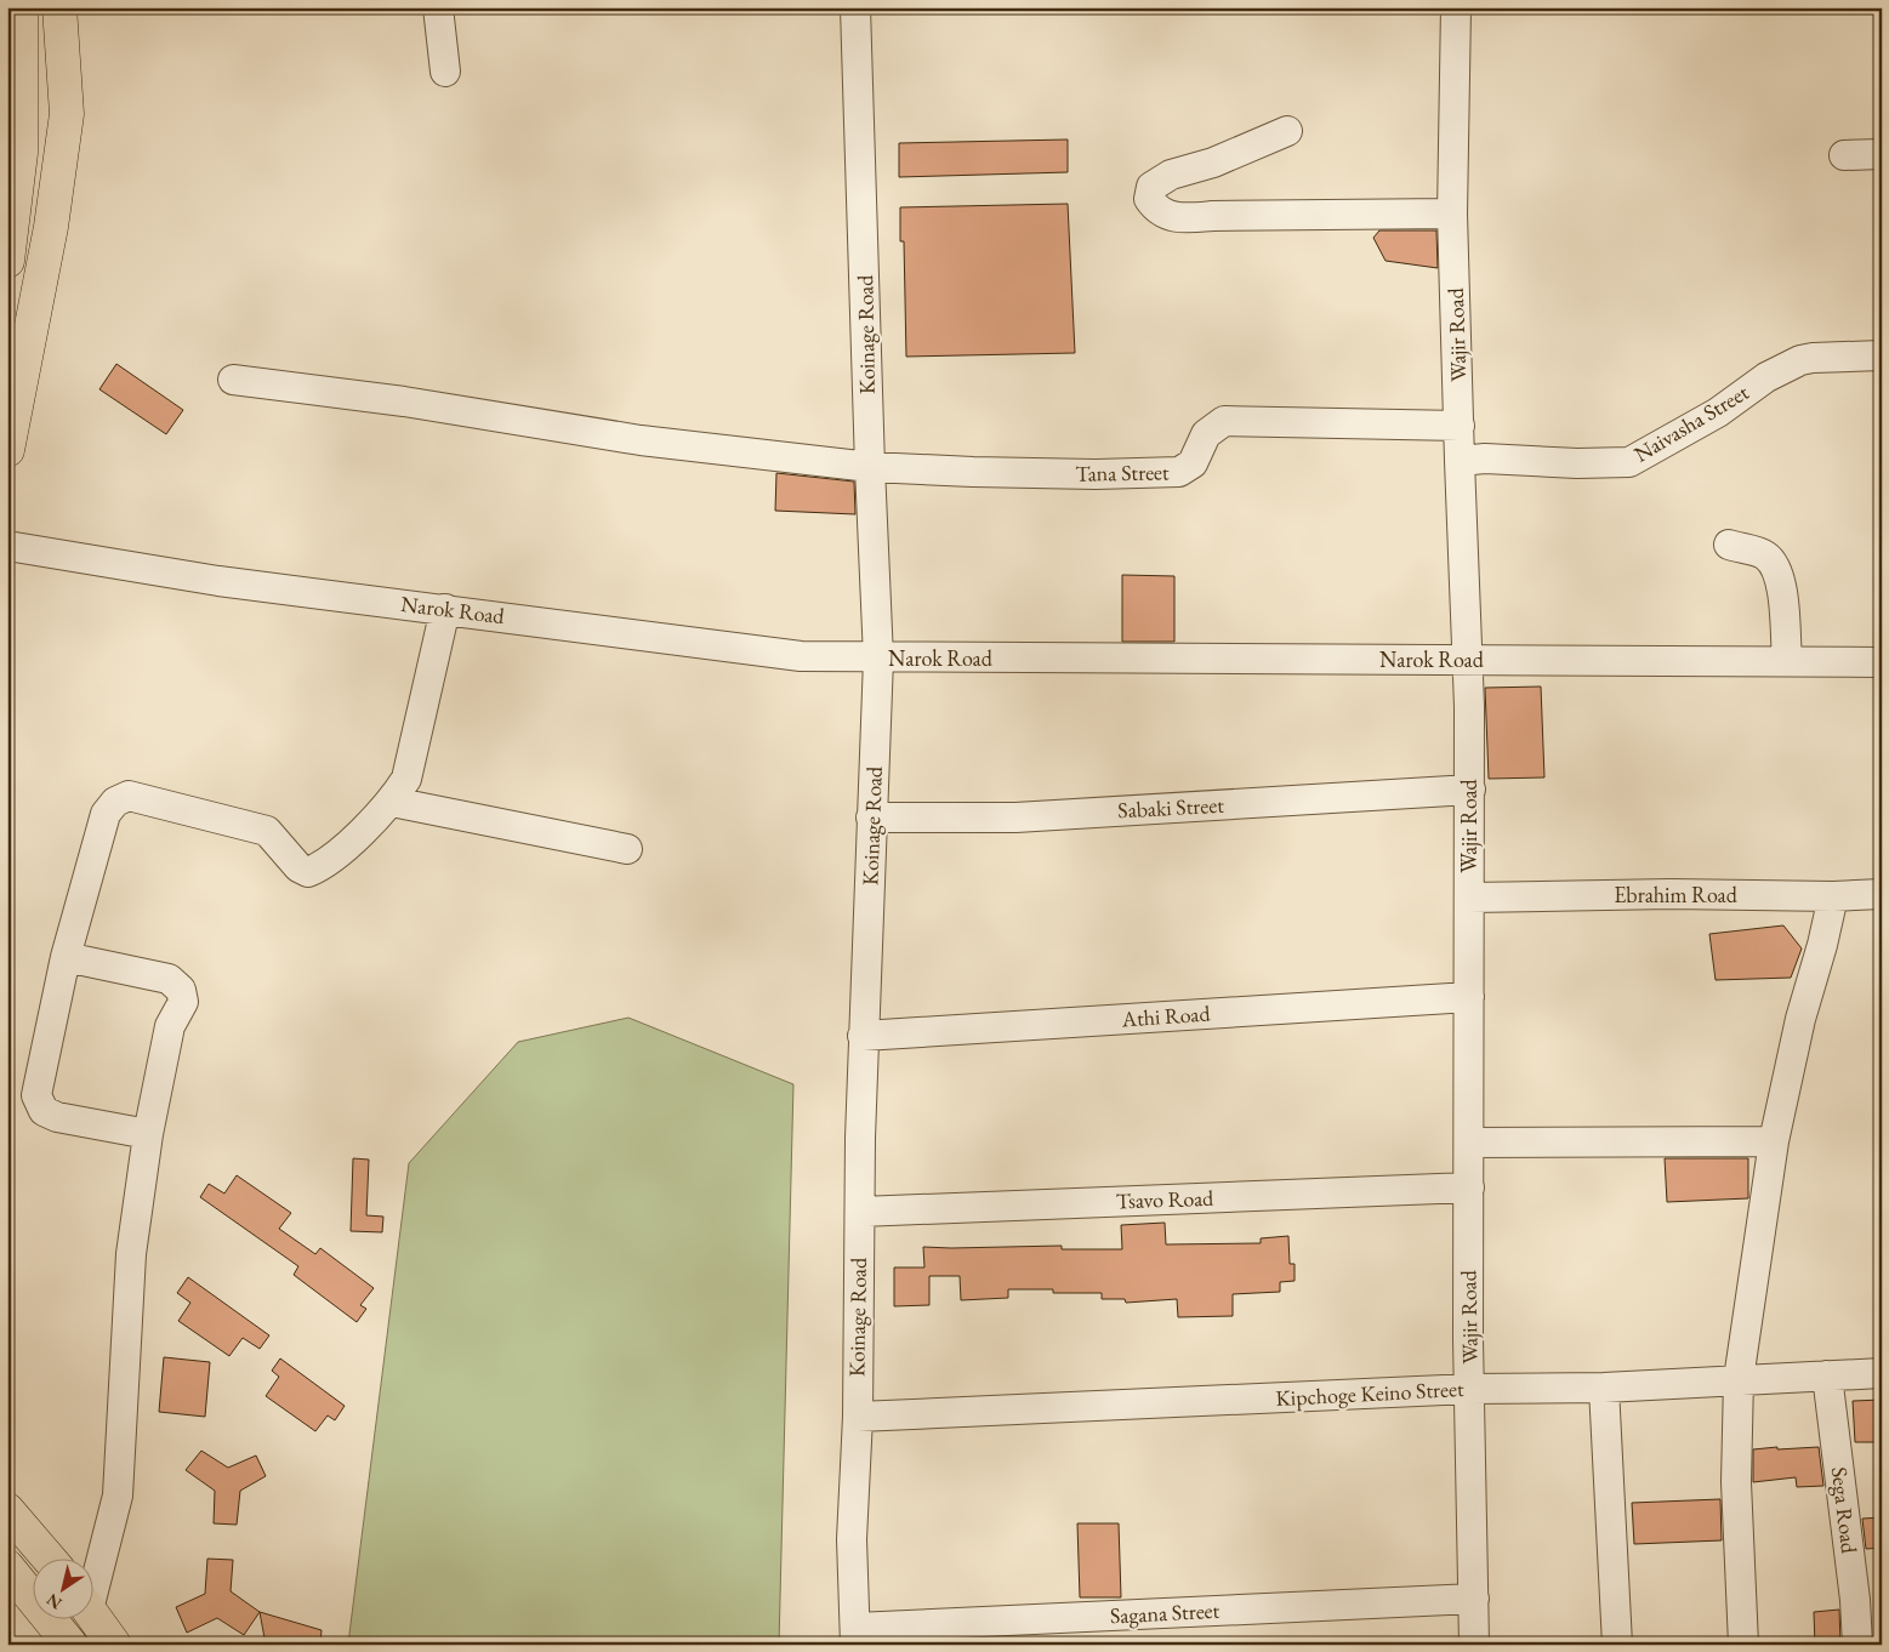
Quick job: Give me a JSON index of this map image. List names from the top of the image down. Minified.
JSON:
{"streets":{"street":["Koinage Road","Wajir Road","Naivasha Street","Tana Street","Narok Road","Sabaki Street","Ebrahim Road","Athi Road","Tsavo Road","Kipchoge Keino Street","Sega Road","Sagana Street"]},"crossings":[["Koinage Road","Tana Street"],["Koinage Road","Narok Road"],["Koinage Road","Sabaki Street"],["Koinage Road","Athi Road"],["Koinage Road","Tsavo Road"],["Koinage Road","Kipchoge Keino Street"],["Koinage Road","Sagana Street"],["Wajir Road","Naivasha Street"],["Wajir Road","Tana Street"],["Wajir Road","Narok Road"],["Wajir Road","Sabaki Street"],["Wajir Road","Ebrahim Road"],["Wajir Road","Athi Road"],["Wajir Road","Tsavo Road"],["Wajir Road","Kipchoge Keino Street"],["Wajir Road","Sagana Street"],["Kipchoge Keino Street","Sega Road"]],"north":"bottom left"}
